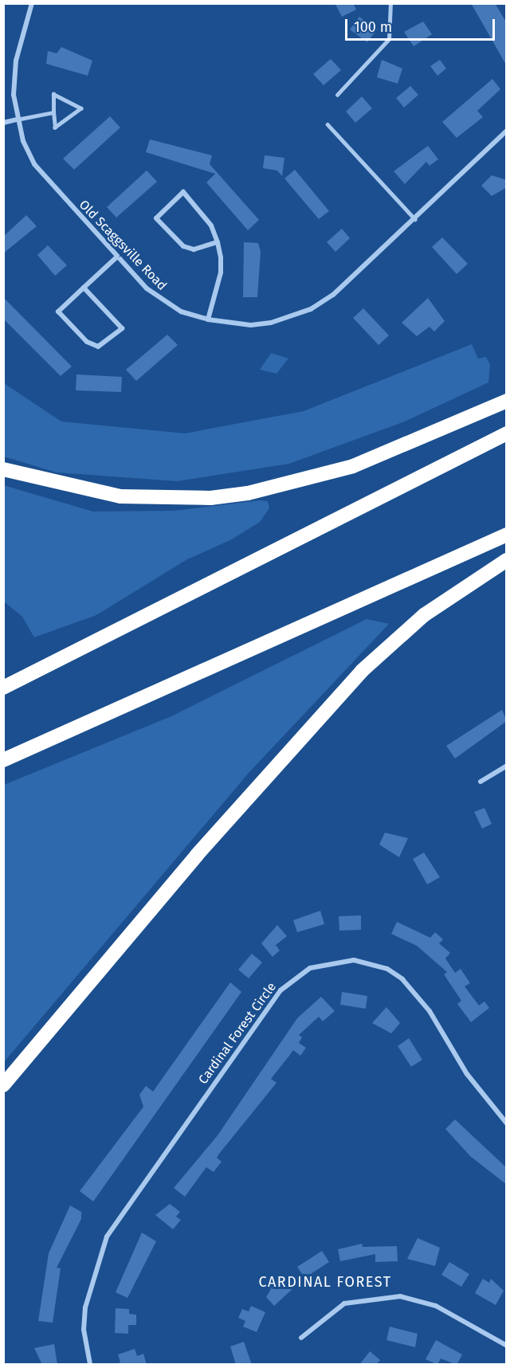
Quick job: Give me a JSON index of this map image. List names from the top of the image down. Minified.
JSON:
{"streets":{"street":["Old Scaggsville Road","Cardinal Forest Circle"]},"districts":["CARDINAL FOREST"],"scale_bar":"100 m"}
